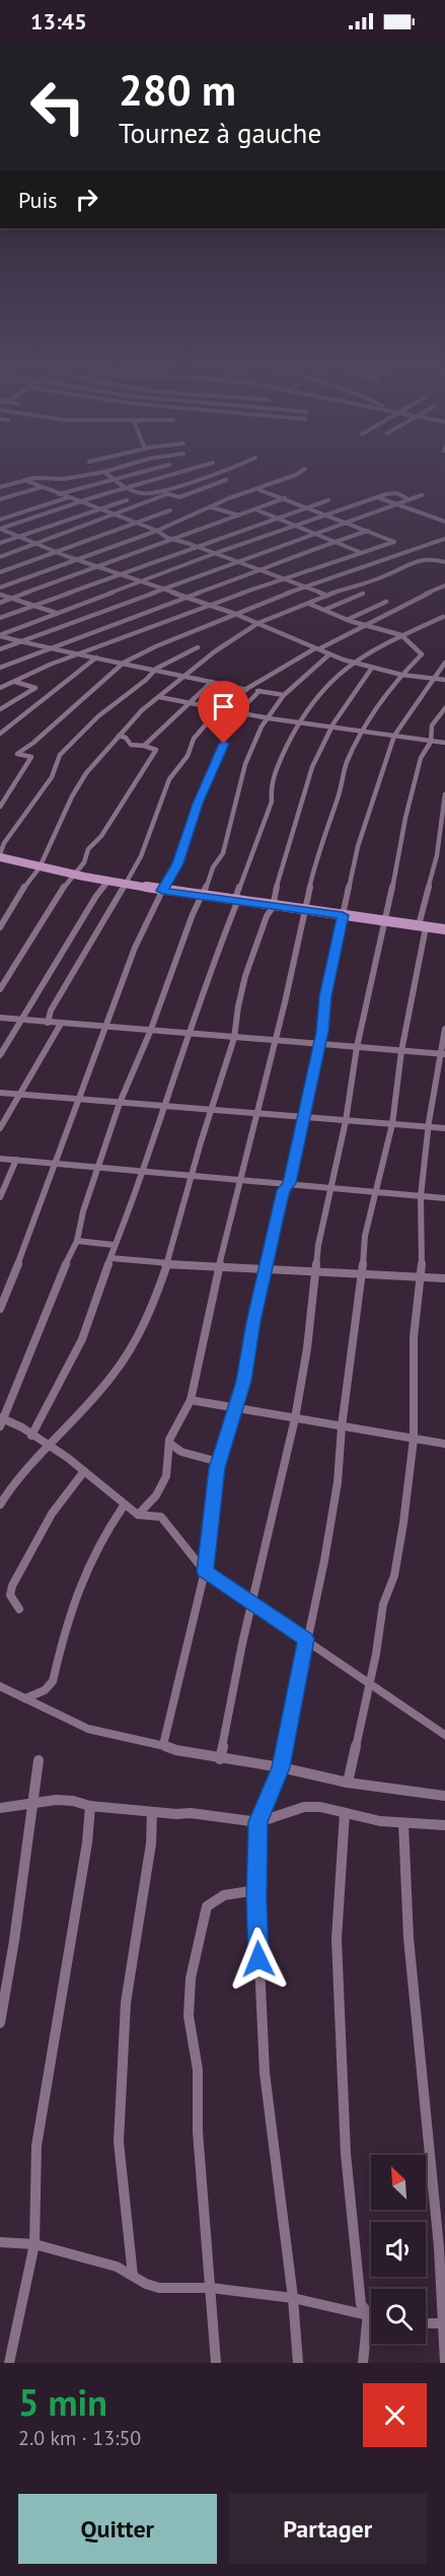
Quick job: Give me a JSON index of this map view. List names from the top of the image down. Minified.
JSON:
{"north":"top left","page":{"status":"13:45","turn":["280 m","Tournez à gauche"],"then":"Puis","heading":["5 min","2.0 km · 13:50"],"buttons":["Quitter","Partager"]}}
